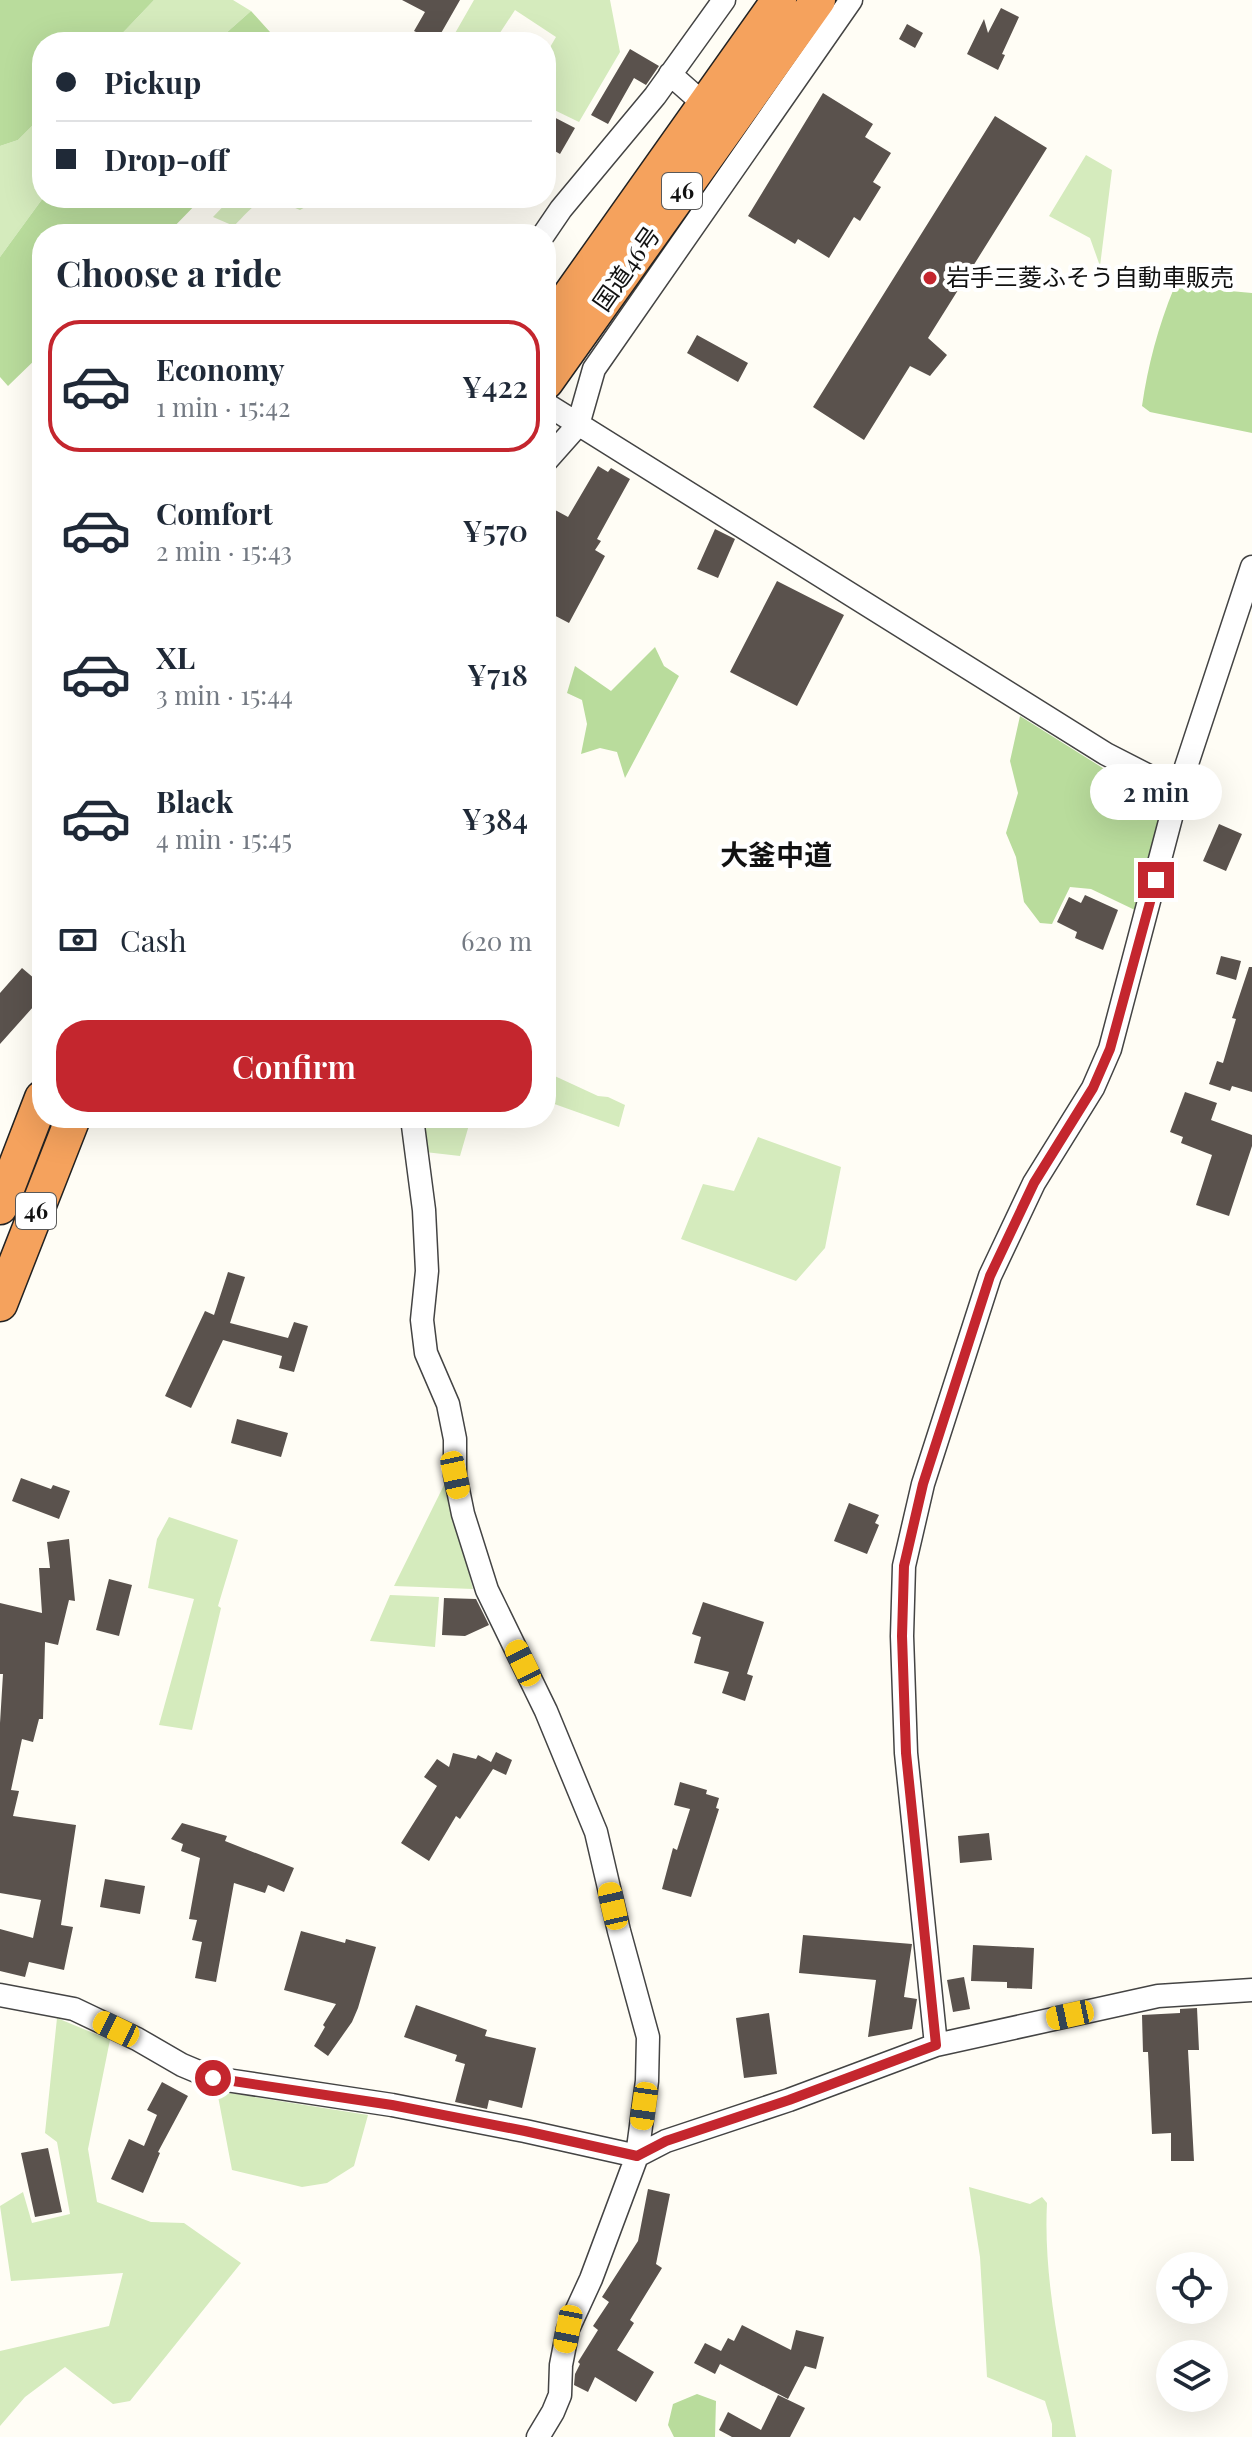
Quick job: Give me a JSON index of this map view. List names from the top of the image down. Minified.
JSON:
{"streets":{"highway":["46","国道46号"]},"districts":["大釜中道"],"places":["岩手三菱ふそう自動車販売"],"page":{"banner":["Pickup","Drop-off"],"heading":"Choose a ride","list":[{"name":"Economy","note":"1 min · 15:42","value":"¥422"},{"name":"Comfort","note":"2 min · 15:43","value":"¥570"},{"name":"XL","note":"3 min · 15:44","value":"¥718"},{"name":"Black","note":"4 min · 15:45","value":"¥384"}],"bubble":"2 min","pay":["Cash","620 m"],"buttons":"Confirm"}}
